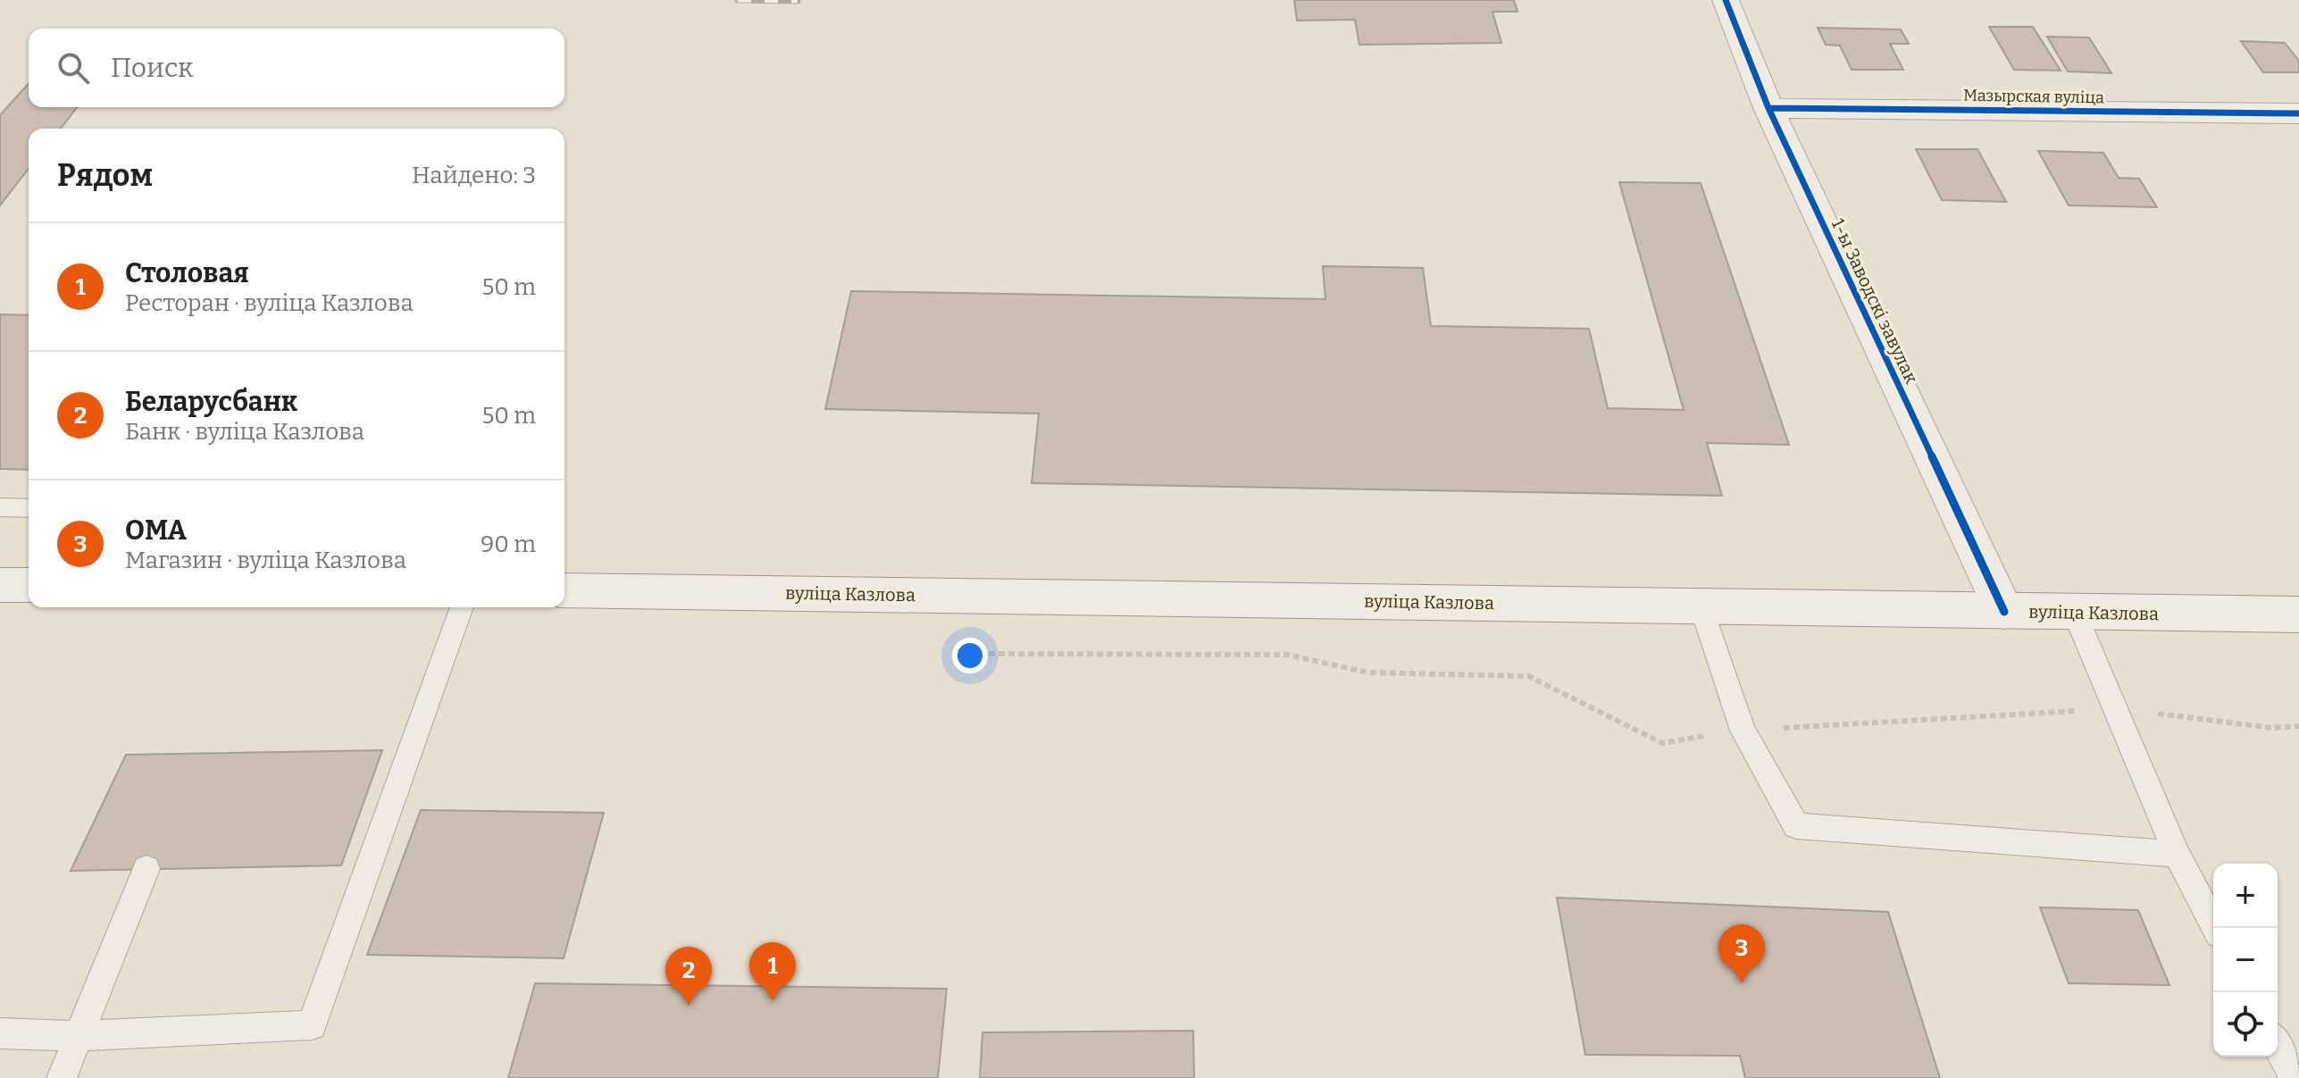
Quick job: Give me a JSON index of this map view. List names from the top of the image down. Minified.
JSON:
{"streets":{"main road":["Мазырская вуліца","1-ы Заводскі завулак","вуліца Казлова"]},"crossings":[["Мазырская вуліца","1-ы Заводскі завулак"],["1-ы Заводскі завулак","вуліца Казлова"]],"page":{"search":"Поиск","heading":["Рядом","Найдено: 3"],"list":[{"mark":"1","name":"Столовая","note":"Ресторан · вуліца Казлова","value":"50 m"},{"mark":"2","name":"Беларусбанк","note":"Банк · вуліца Казлова","value":"50 m"},{"mark":"3","name":"ОМА","note":"Магазин · вуліца Казлова","value":"90 m"}],"map_buttons":["+","−"],"pins":["3","1","2"]}}
